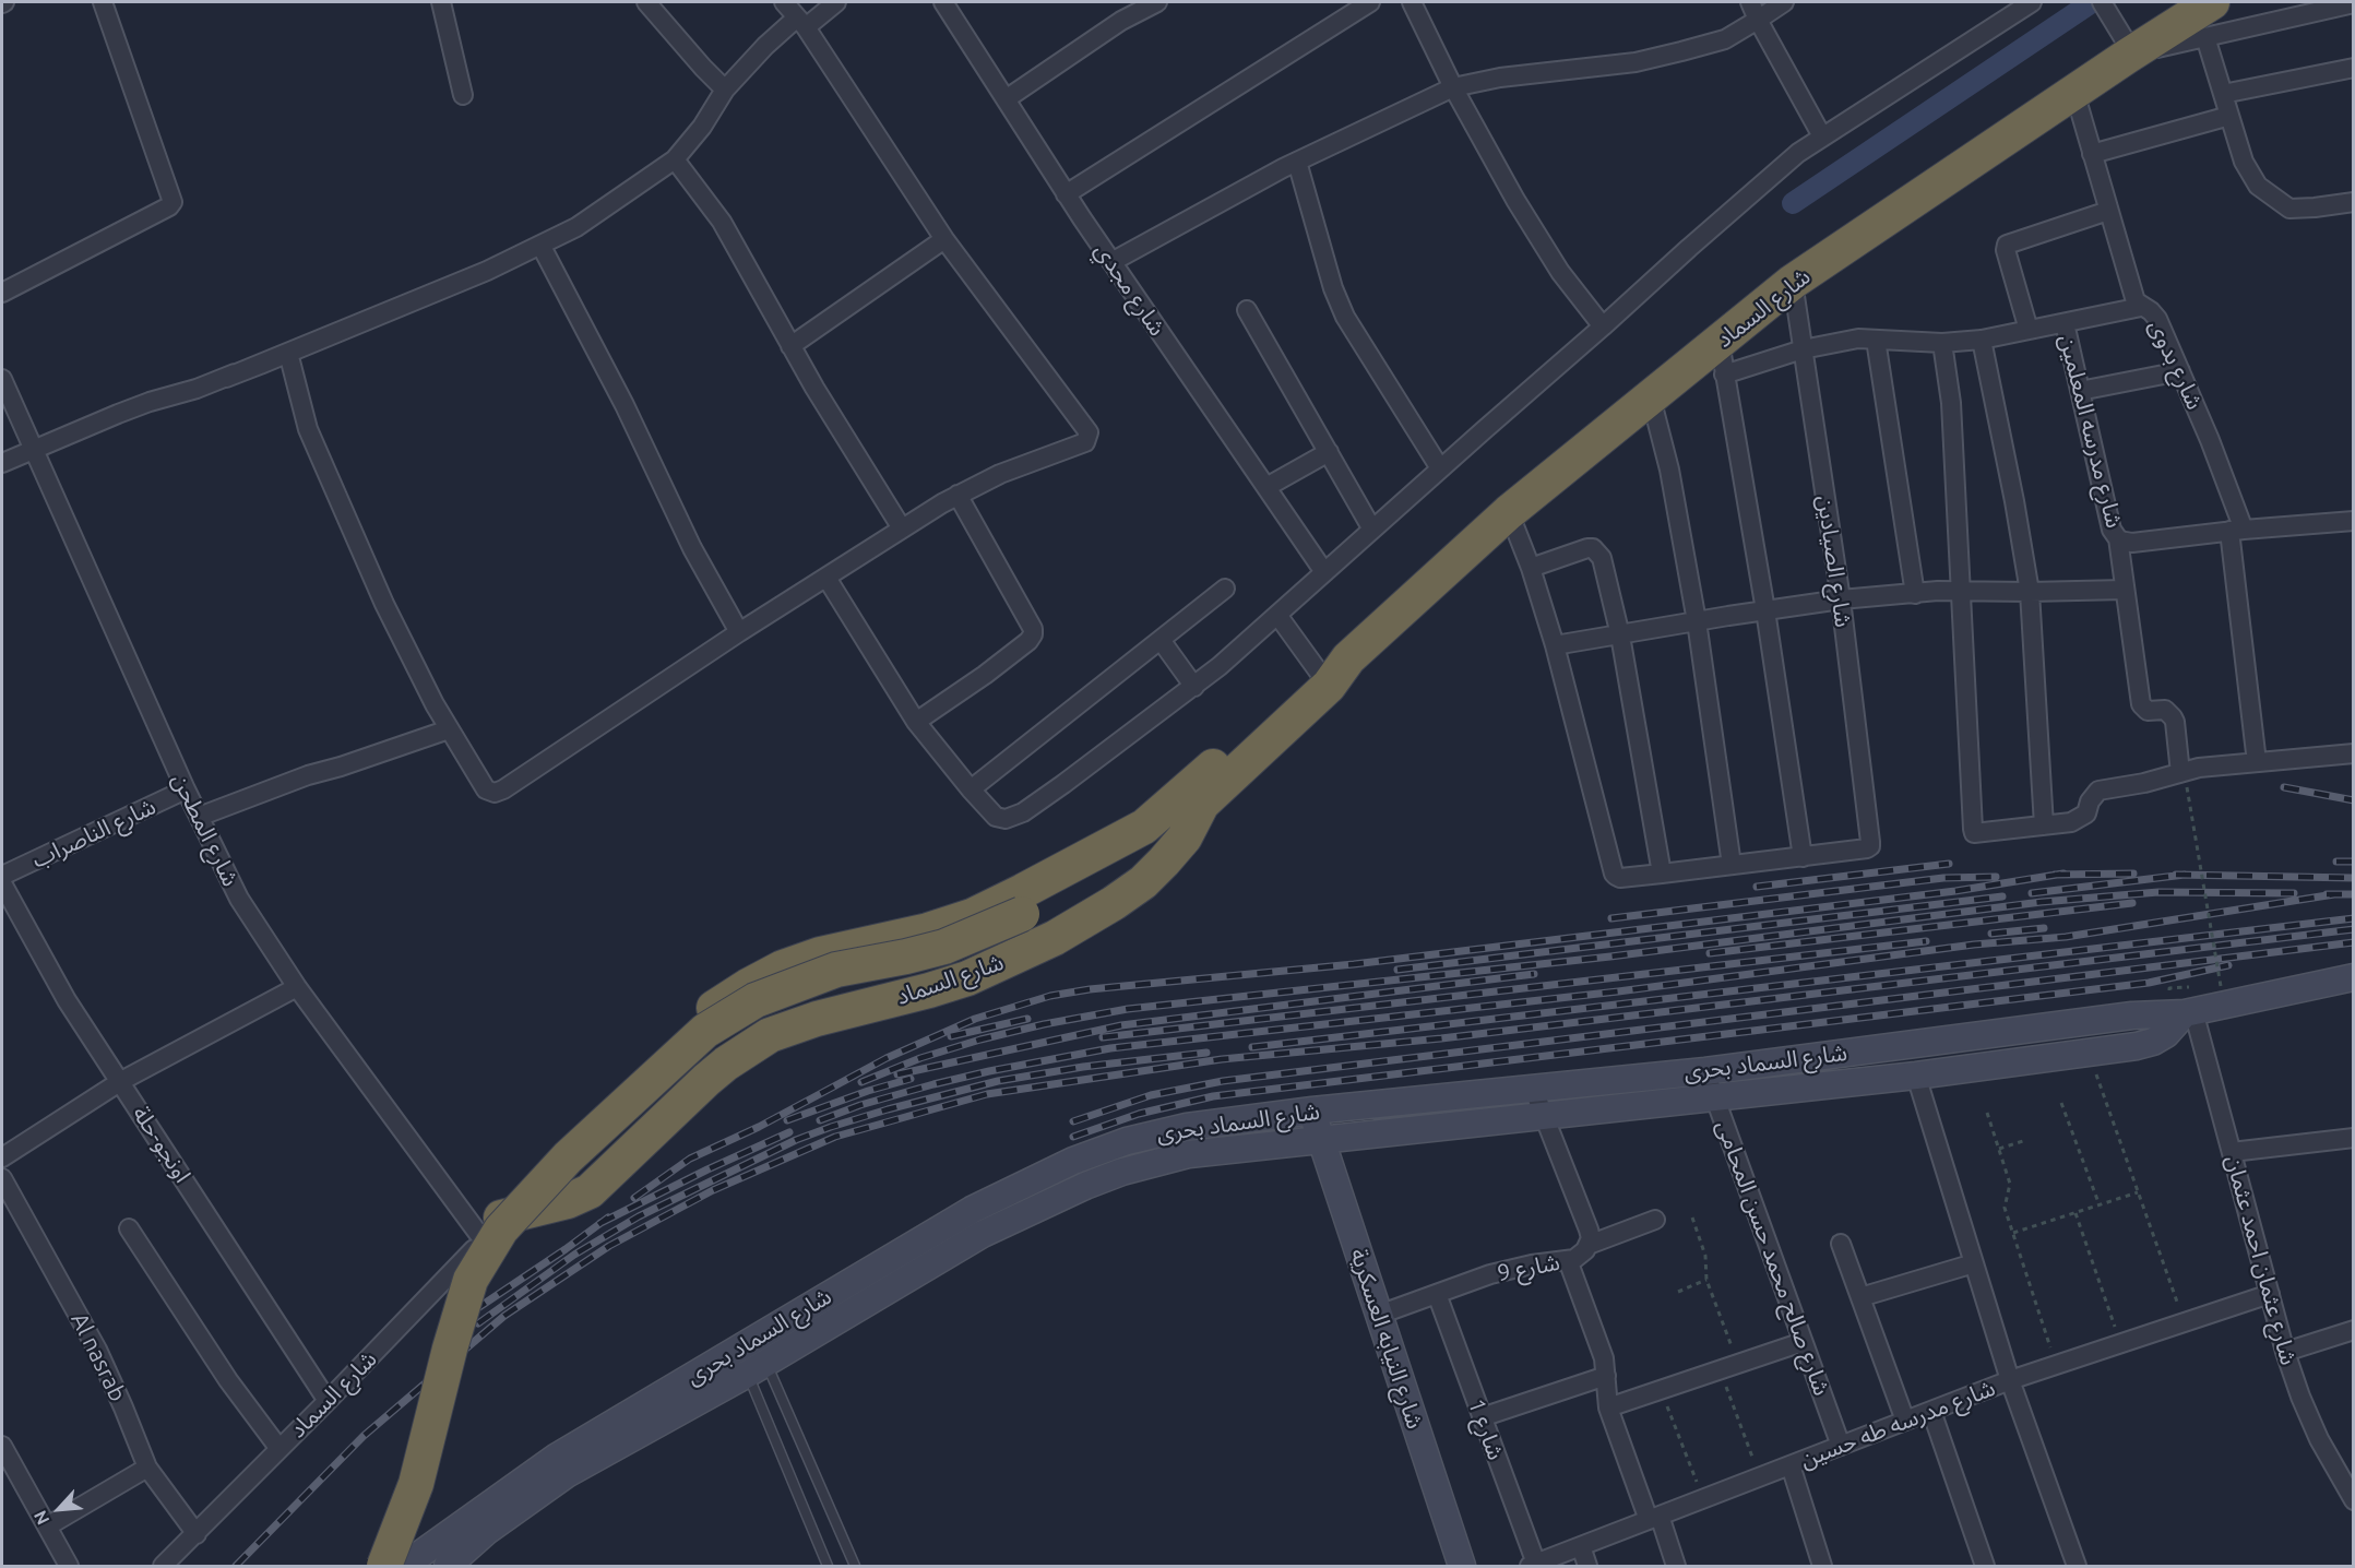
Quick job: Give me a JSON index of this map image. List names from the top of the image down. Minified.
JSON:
{"streets":{"highway":["شارع السماد"],"street":["شارع مجدي","شارع بدوى","شارع مدرسه المعلمين","شارع الصيادين","شارع المطحن","شارع الناصراب","شارع السماد بحرى","اونجو-حلة","شارع صالح محمد حسن المحامى","شارع عثمان احمد عثمان","شارع 9","شارع النيابه العسكرية","Al nasrab","شارع مدرسه طه حسين","شارع 1"]},"crossings":[["شارع السماد","شارع بدوى"],["شارع السماد","شارع الصيادين"],["شارع السماد","شارع المطحن"],["شارع السماد","اونجو-حلة"],["شارع السماد","Al nasrab"],["شارع بدوى","شارع مدرسه المعلمين"],["شارع المطحن","شارع الناصراب"],["شارع السماد بحرى","شارع صالح محمد حسن المحامى"],["شارع السماد بحرى","شارع عثمان احمد عثمان"],["شارع السماد بحرى","شارع 9"],["شارع السماد بحرى","شارع النيابه العسكرية"],["شارع صالح محمد حسن المحامى","شارع مدرسه طه حسين"],["شارع عثمان احمد عثمان","شارع مدرسه طه حسين"],["شارع 9","شارع النيابه العسكرية"],["شارع 9","شارع 1"],["شارع مدرسه طه حسين","شارع 1"]],"north":"bottom left"}
